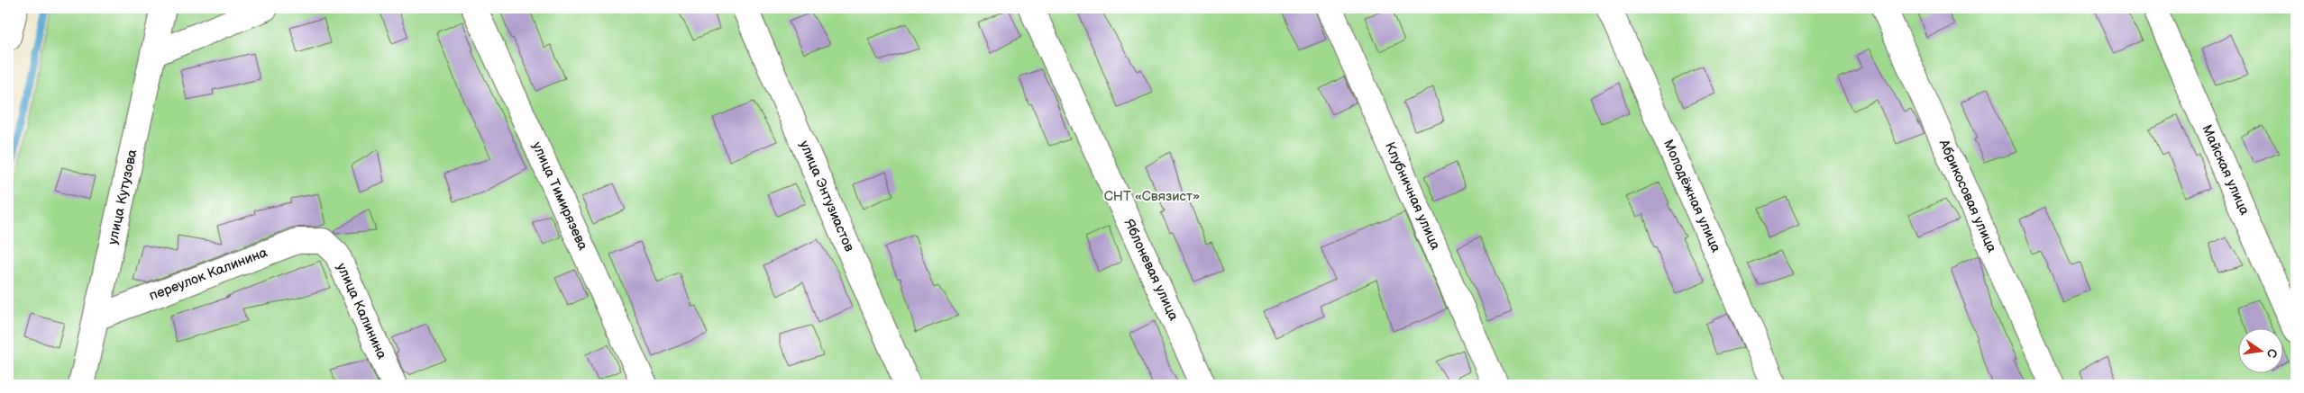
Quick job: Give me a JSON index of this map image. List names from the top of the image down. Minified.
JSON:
{"streets":{"street":["Майская улица","улица Тимирязева","улица Энтузиастов","Клубничная улица","Молодёжная улица","Абрикосовая улица","улица Кутузова","Яблоневая улица","переулок Калинина","улица Калинина"]},"crossings":[["улица Кутузова","переулок Калинина"],["переулок Калинина","улица Калинина"]],"parks":["СНТ «Связист»"],"north":"right"}
